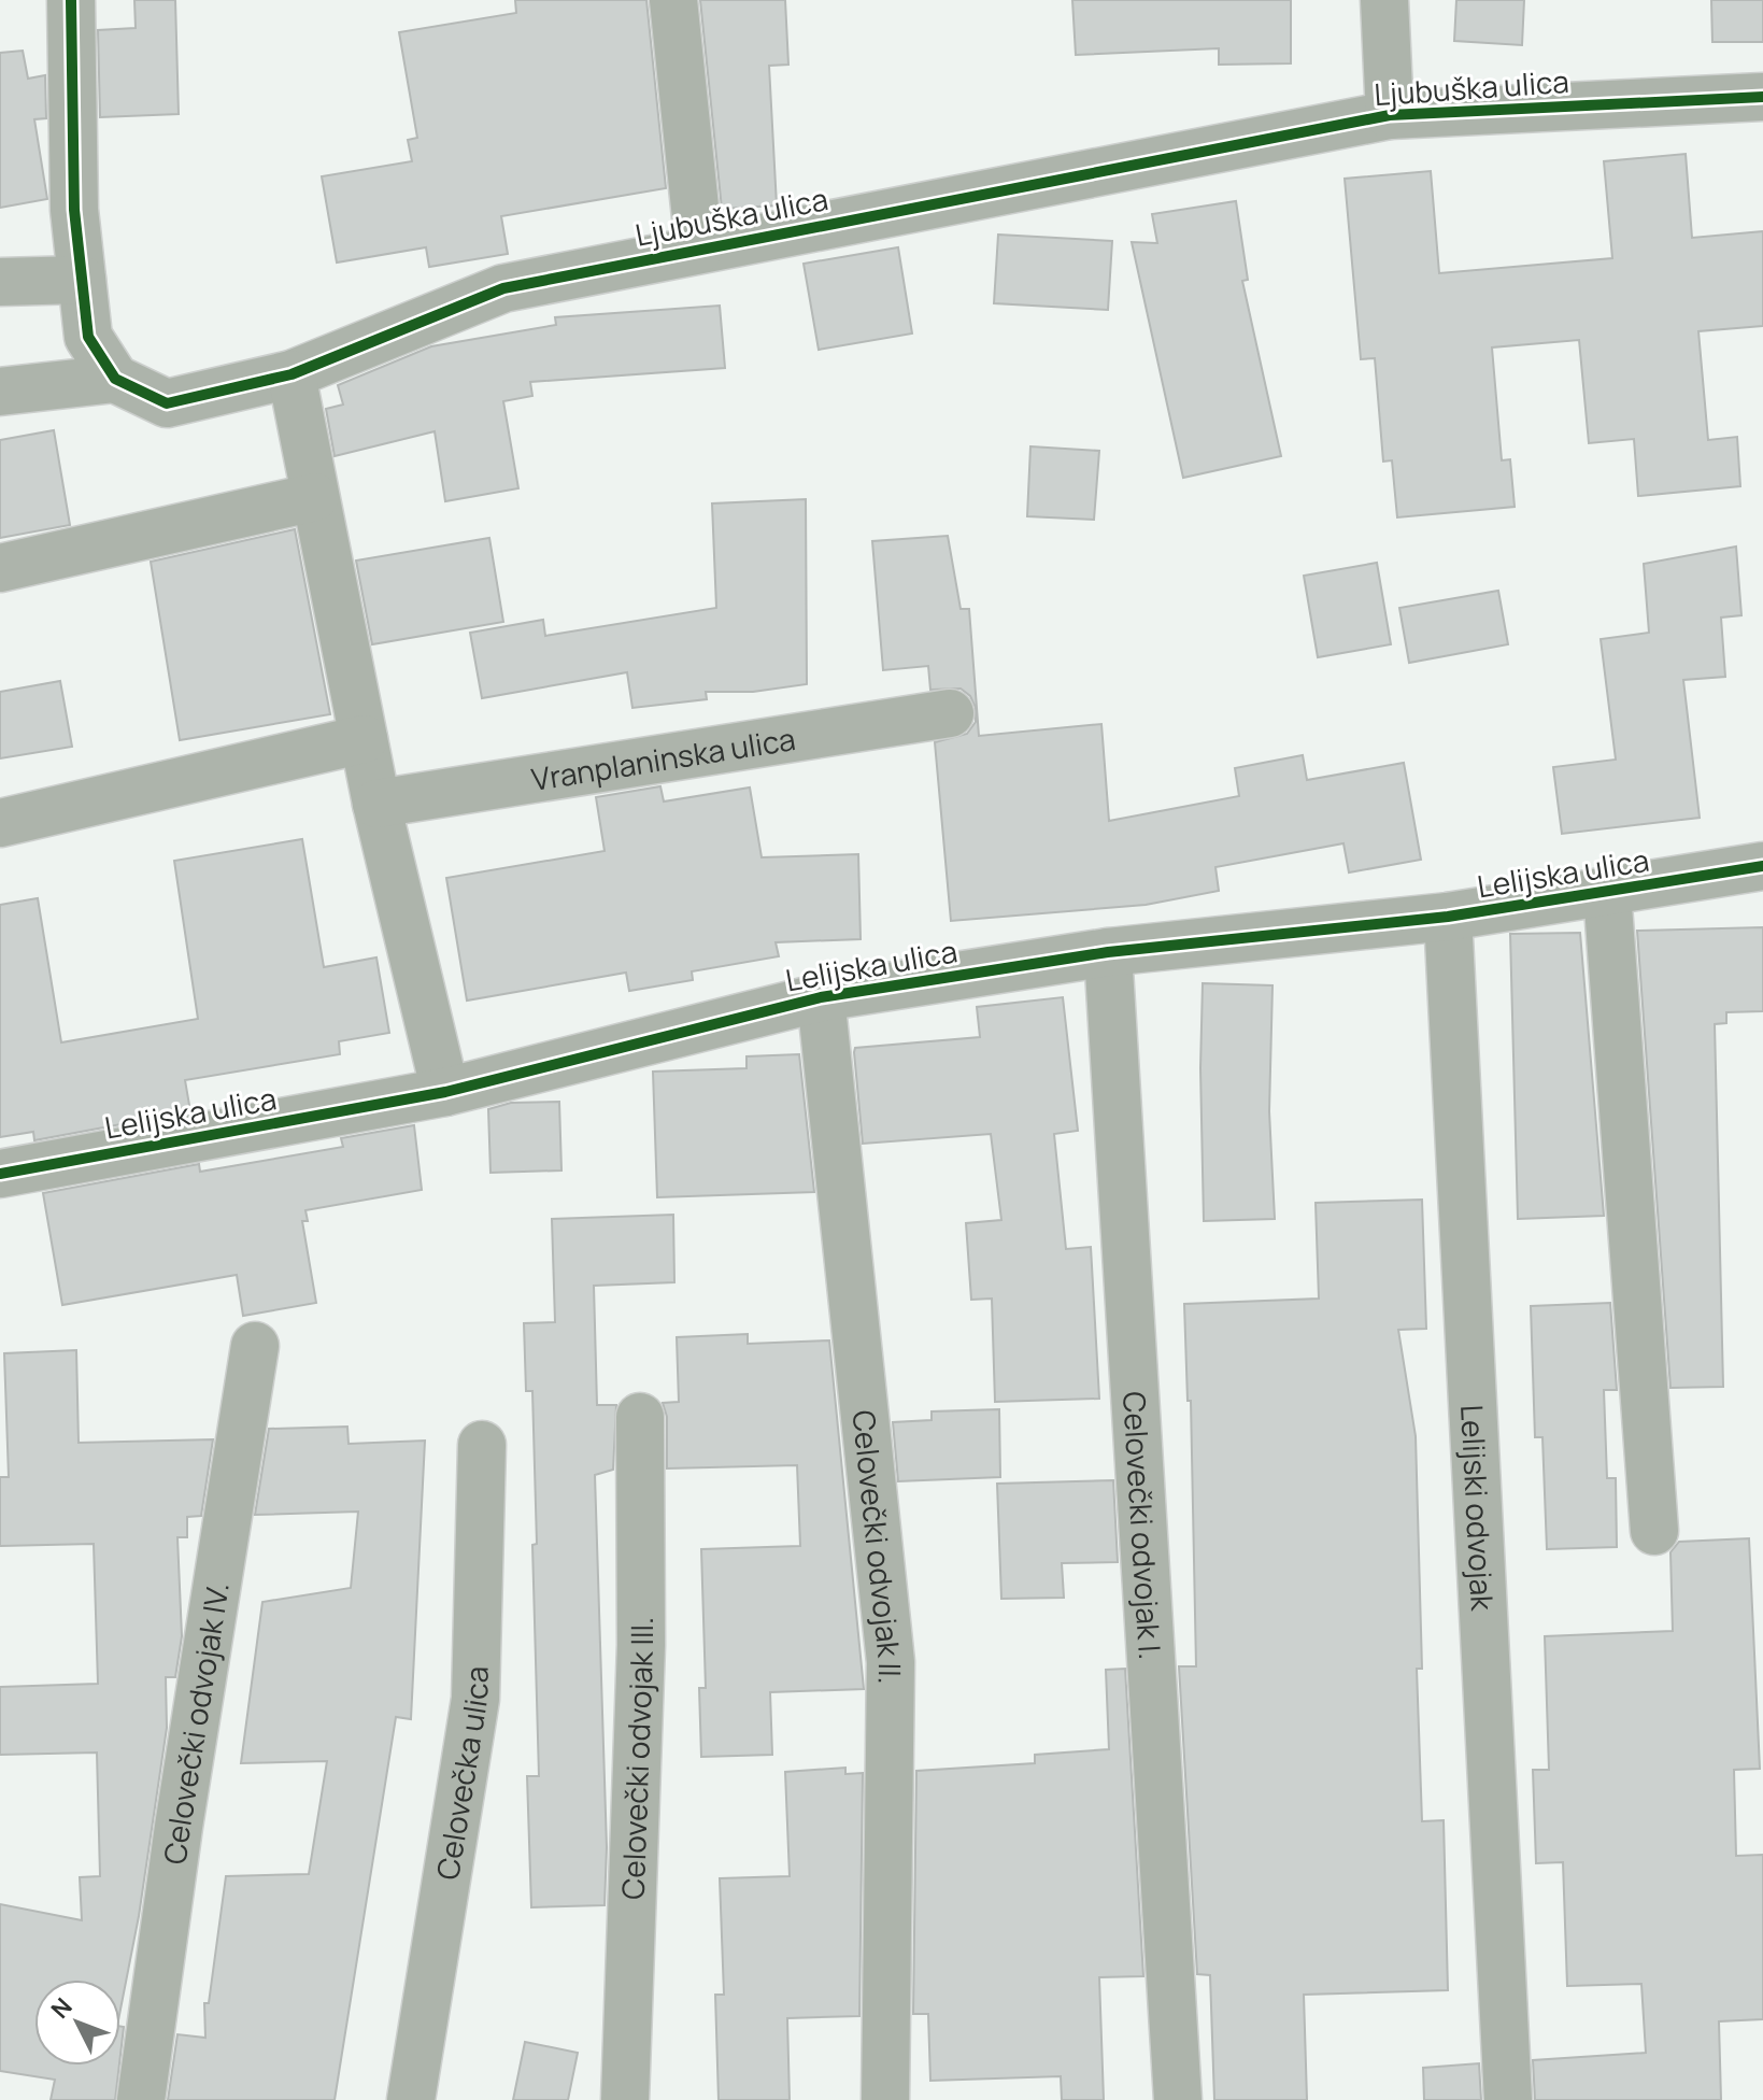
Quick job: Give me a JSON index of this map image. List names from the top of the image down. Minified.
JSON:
{"streets":{"street":["Ljubuška ulica","Vranplaninska ulica","Lelijska ulica","Lelijski odvojak","Celovečki odvojak I.","Celovečki odvojak II.","Celovečki odvojak IV.","Celovečki odvojak III.","Celovečka ulica"]},"crossings":[["Lelijska ulica","Lelijski odvojak"],["Lelijska ulica","Celovečki odvojak I."],["Lelijska ulica","Celovečki odvojak II."]],"north":"top left"}
